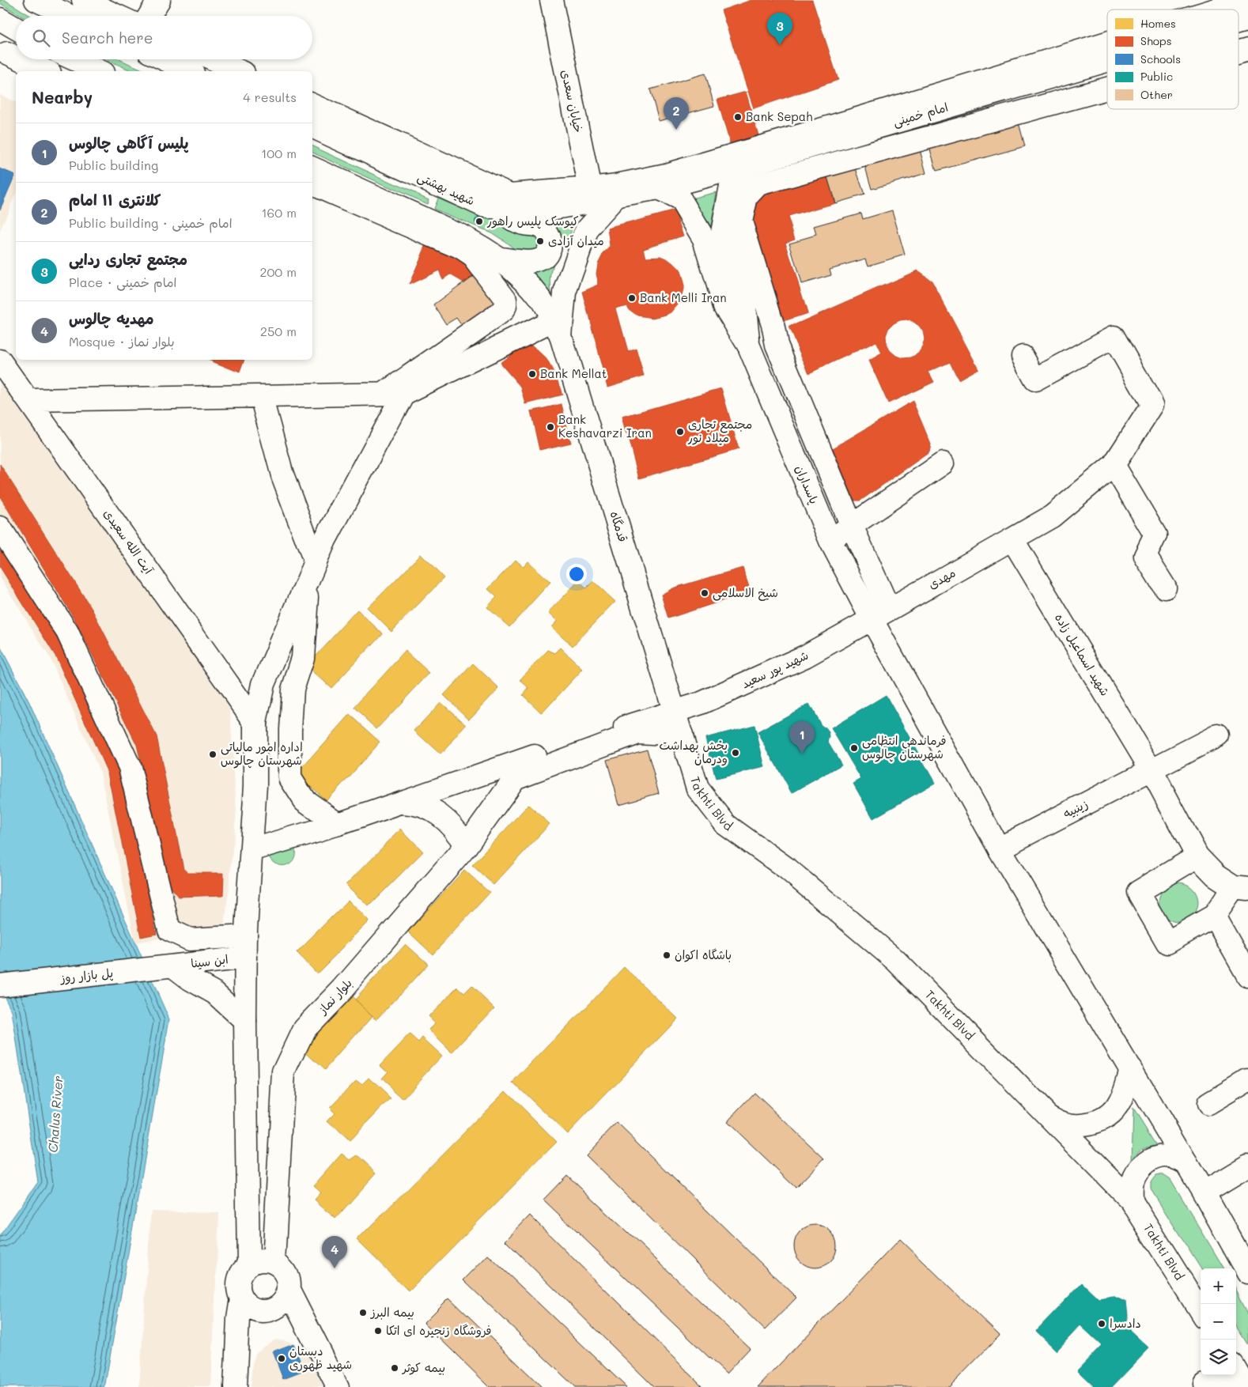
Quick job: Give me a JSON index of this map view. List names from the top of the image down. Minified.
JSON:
{"streets":{"main road":["خیابان سعدی","امام خمینی","شهید بهشتی","پاسداران","قدمگاه","آیت الله سعیدی","مهدی","شهید اسماعیل زاده","شهید پور سعید","Takhti Blvd","زینبیه","ابن سینا","پل بازار روز","بلوار نماز"]},"crossings":[["خیابان سعدی","امام خمینی"],["خیابان سعدی","شهید بهشتی"],["امام خمینی","شهید بهشتی"],["پاسداران","مهدی"],["پاسداران","شهید پور سعید"],["قدمگاه","شهید پور سعید"],["قدمگاه","Takhti Blvd"],["قدمگاه","بلوار نماز"],["مهدی","شهید اسماعیل زاده"],["مهدی","شهید پور سعید"],["شهید اسماعیل زاده","زینبیه"],["Takhti Blvd","بلوار نماز"],["ابن سینا","پل بازار روز"]],"water":["Chalus River"],"places":["Bank Sepah","کیوسک پلیس راهور","میدان آزادی","Bank Melli Iran","Bank Mellat","Bank Keshavarzi Iran","مجتمع تجاری میلاد نور","شیخ الاسلامی","فرماندهی انتظامی شهرستان چالوس","بخش بهداشت ودرمان","اداره امور مالیاتی شهرستان چالوس","باشگاه اکوان","بیمه البرز","دادسرا","فروشگاه زنجیره ای اتکا","دبستان شهید ظهوری","بیمه کوثر"],"legend":["Homes","Shops","Schools","Public","Other"],"page":{"pins":["3","2","1","4"],"search":"Search here","heading":["Nearby","4 results"],"list":[{"mark":"1","name":"پلیس آگاهی چالوس","note":"Public building","value":"100 m"},{"mark":"2","name":"کلانتری ۱۱ امام","note":"Public building · امام خمینی","value":"160 m"},{"mark":"3","name":"مجتمع تجاری ردایی","note":"Place · امام خمینی","value":"200 m"},{"mark":"4","name":"مهدیه چالوس","note":"Mosque · بلوار نماز","value":"250 m"}],"map_buttons":["+","−"]}}
